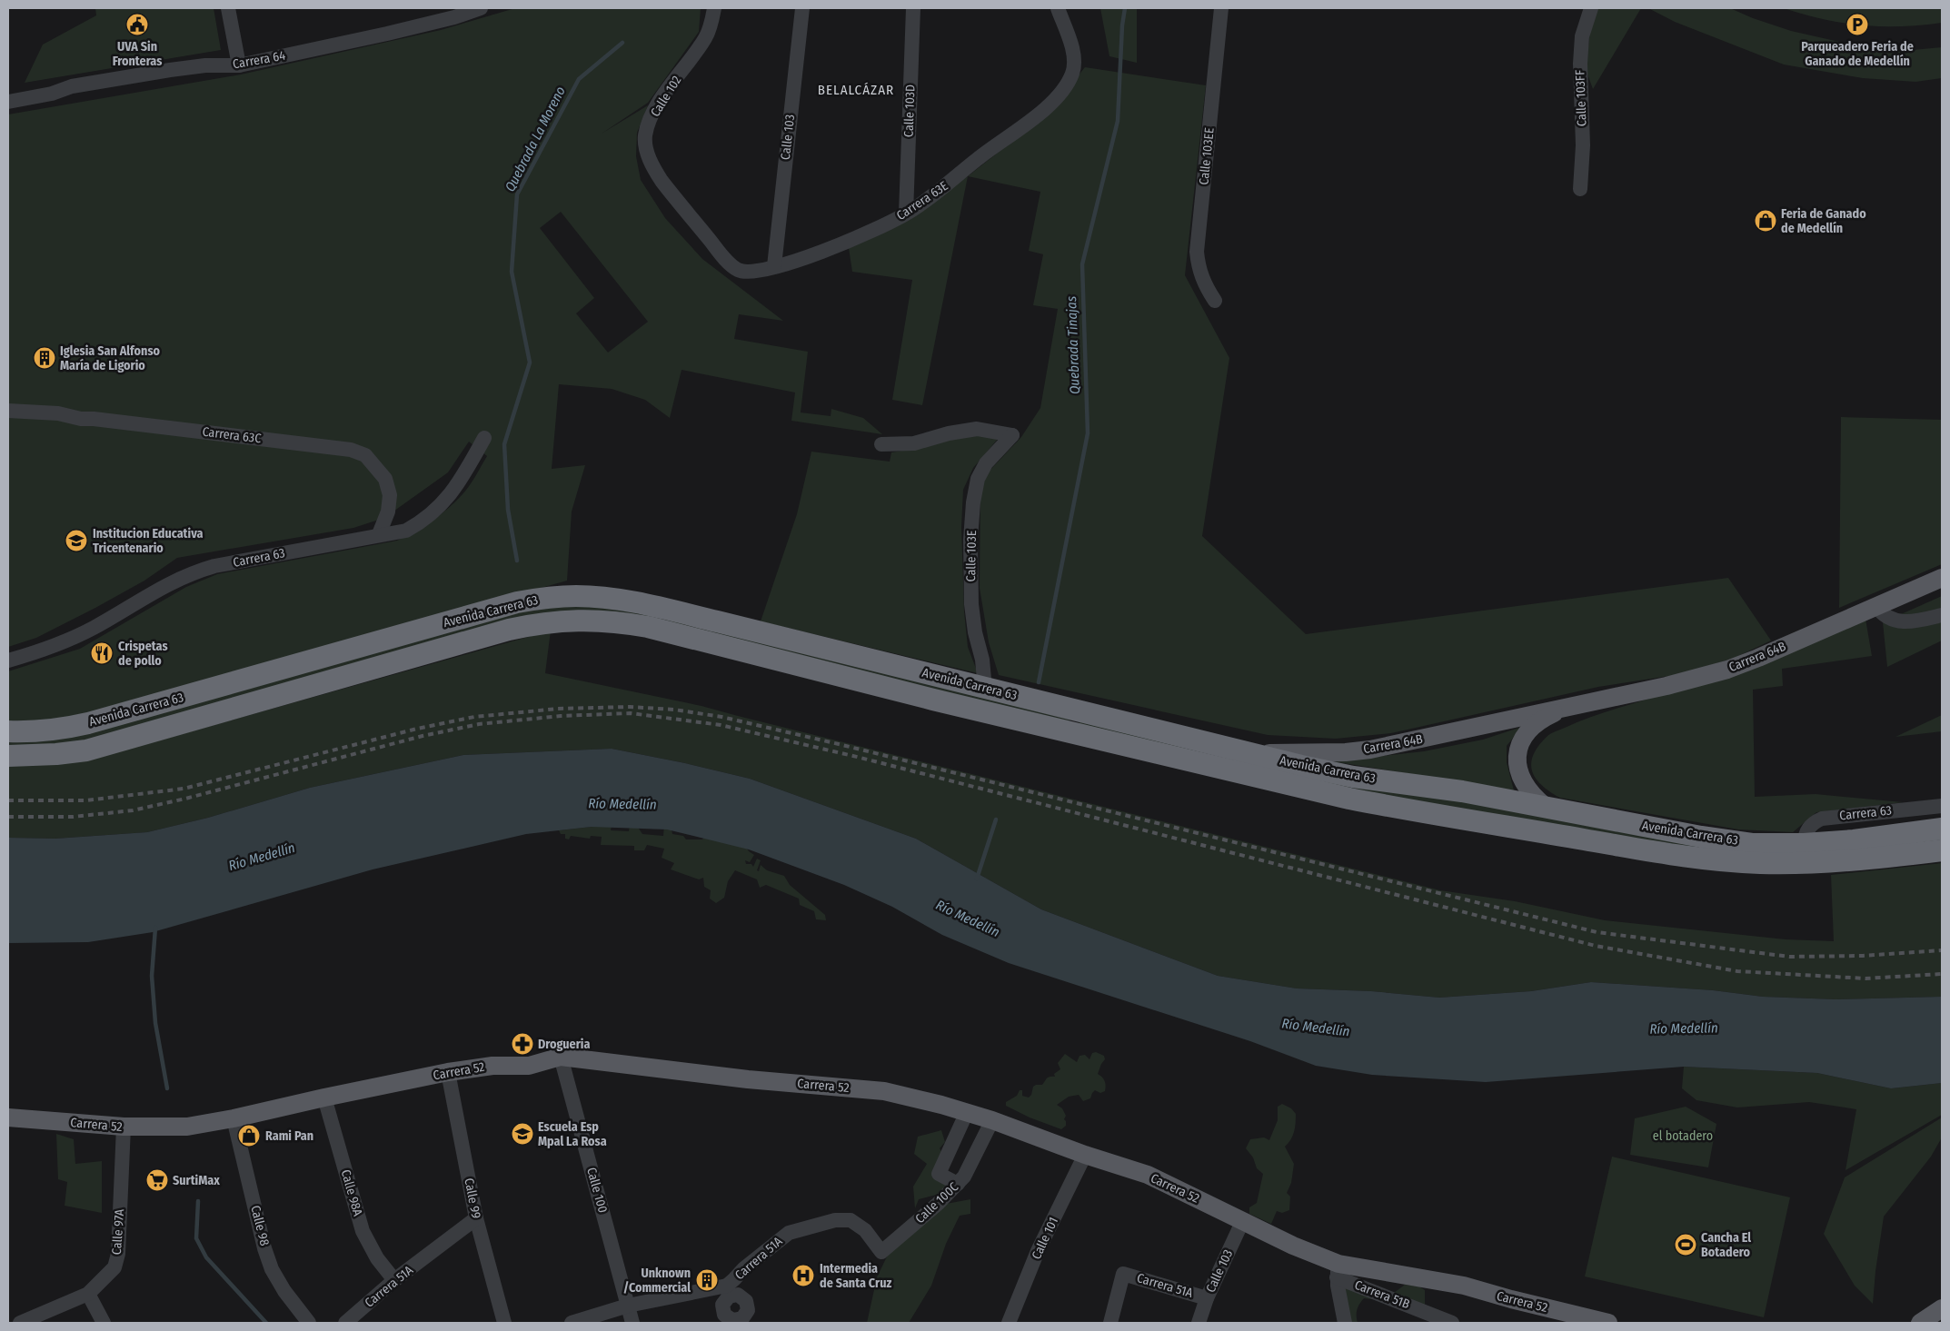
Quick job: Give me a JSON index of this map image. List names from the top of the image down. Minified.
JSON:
{"streets":{"highway":["Avenida Carrera 63"],"main road":["Carrera 64B","Carrera 52"],"street":["Carrera 64","Calle 102","Calle 103FF","Calle 103D","Calle 103","Calle 103EE","Carrera 63E","Carrera 63C","Calle 103E","Carrera 63","Calle 100","Calle 98A","Calle 99","Calle 100C","Calle 98","Calle 97A","Calle 101","Carrera 51A","Carrera 51B"]},"crossings":[["Calle 102","Carrera 63E"],["Calle 103D","Carrera 63E"],["Calle 103","Carrera 63E"],["Calle 103","Carrera 52"],["Calle 103","Carrera 51A"],["Carrera 63C","Carrera 63"],["Calle 103E","Avenida Carrera 63"],["Carrera 63","Avenida Carrera 63"],["Avenida Carrera 63","Carrera 64B"],["Carrera 52","Calle 100"],["Carrera 52","Calle 98A"],["Carrera 52","Calle 99"],["Carrera 52","Calle 100C"],["Carrera 52","Calle 98"],["Carrera 52","Calle 97A"],["Carrera 52","Calle 101"],["Carrera 52","Carrera 51B"],["Calle 100","Carrera 51A"],["Calle 98A","Carrera 51A"],["Calle 99","Carrera 51A"],["Calle 100C","Carrera 51A"]],"districts":["BELALCÁZAR"],"water":["Quebrada La Moreno","Quebrada Tinajas","Río Medellín"],"parks":["el botadero"],"places":{"public building":["UVA Sin Fronteras"],"parking":["Parqueadero Feria de Ganado de Medellín"],"shop":["Feria de Ganado de Medellín","Rami Pan"],"building":["Iglesia San Alfonso María de Ligorio","Unknown /Commercial"],"school or university":["Institucion Educativa Tricentenario","Escuela Esp Mpal La Rosa"],"restaurant":["Crispetas de pollo"],"pharmacy":["Drogueria"],"supermarket":["SurtiMax"],"sports":["Cancha El Botadero"],"hospital":["Intermedia de Santa Cruz"]}}
